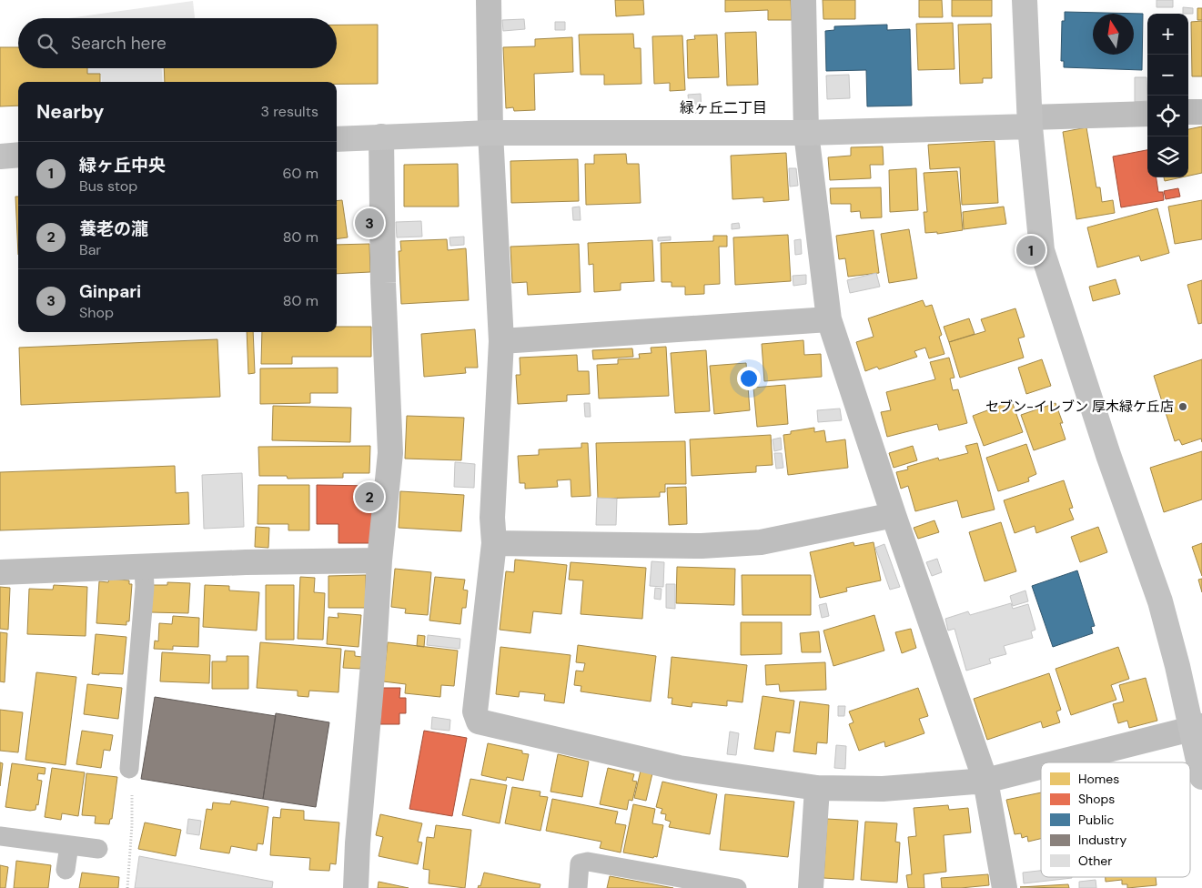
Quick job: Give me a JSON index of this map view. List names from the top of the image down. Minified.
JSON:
{"districts":["緑ヶ丘二丁目"],"places":["セブン-イレブン 厚木緑ケ丘店"],"legend":["Homes","Shops","Public","Industry","Other"],"north":"top","page":{"map_buttons":["+","−"],"search":"Search here","heading":["Nearby","3 results"],"list":[{"mark":"1","name":"緑ヶ丘中央","note":"Bus stop","value":"60 m"},{"mark":"2","name":"養老の瀧","note":"Bar","value":"80 m"},{"mark":"3","name":"Ginpari","note":"Shop","value":"80 m"}],"pins":["3","1","2"]}}
